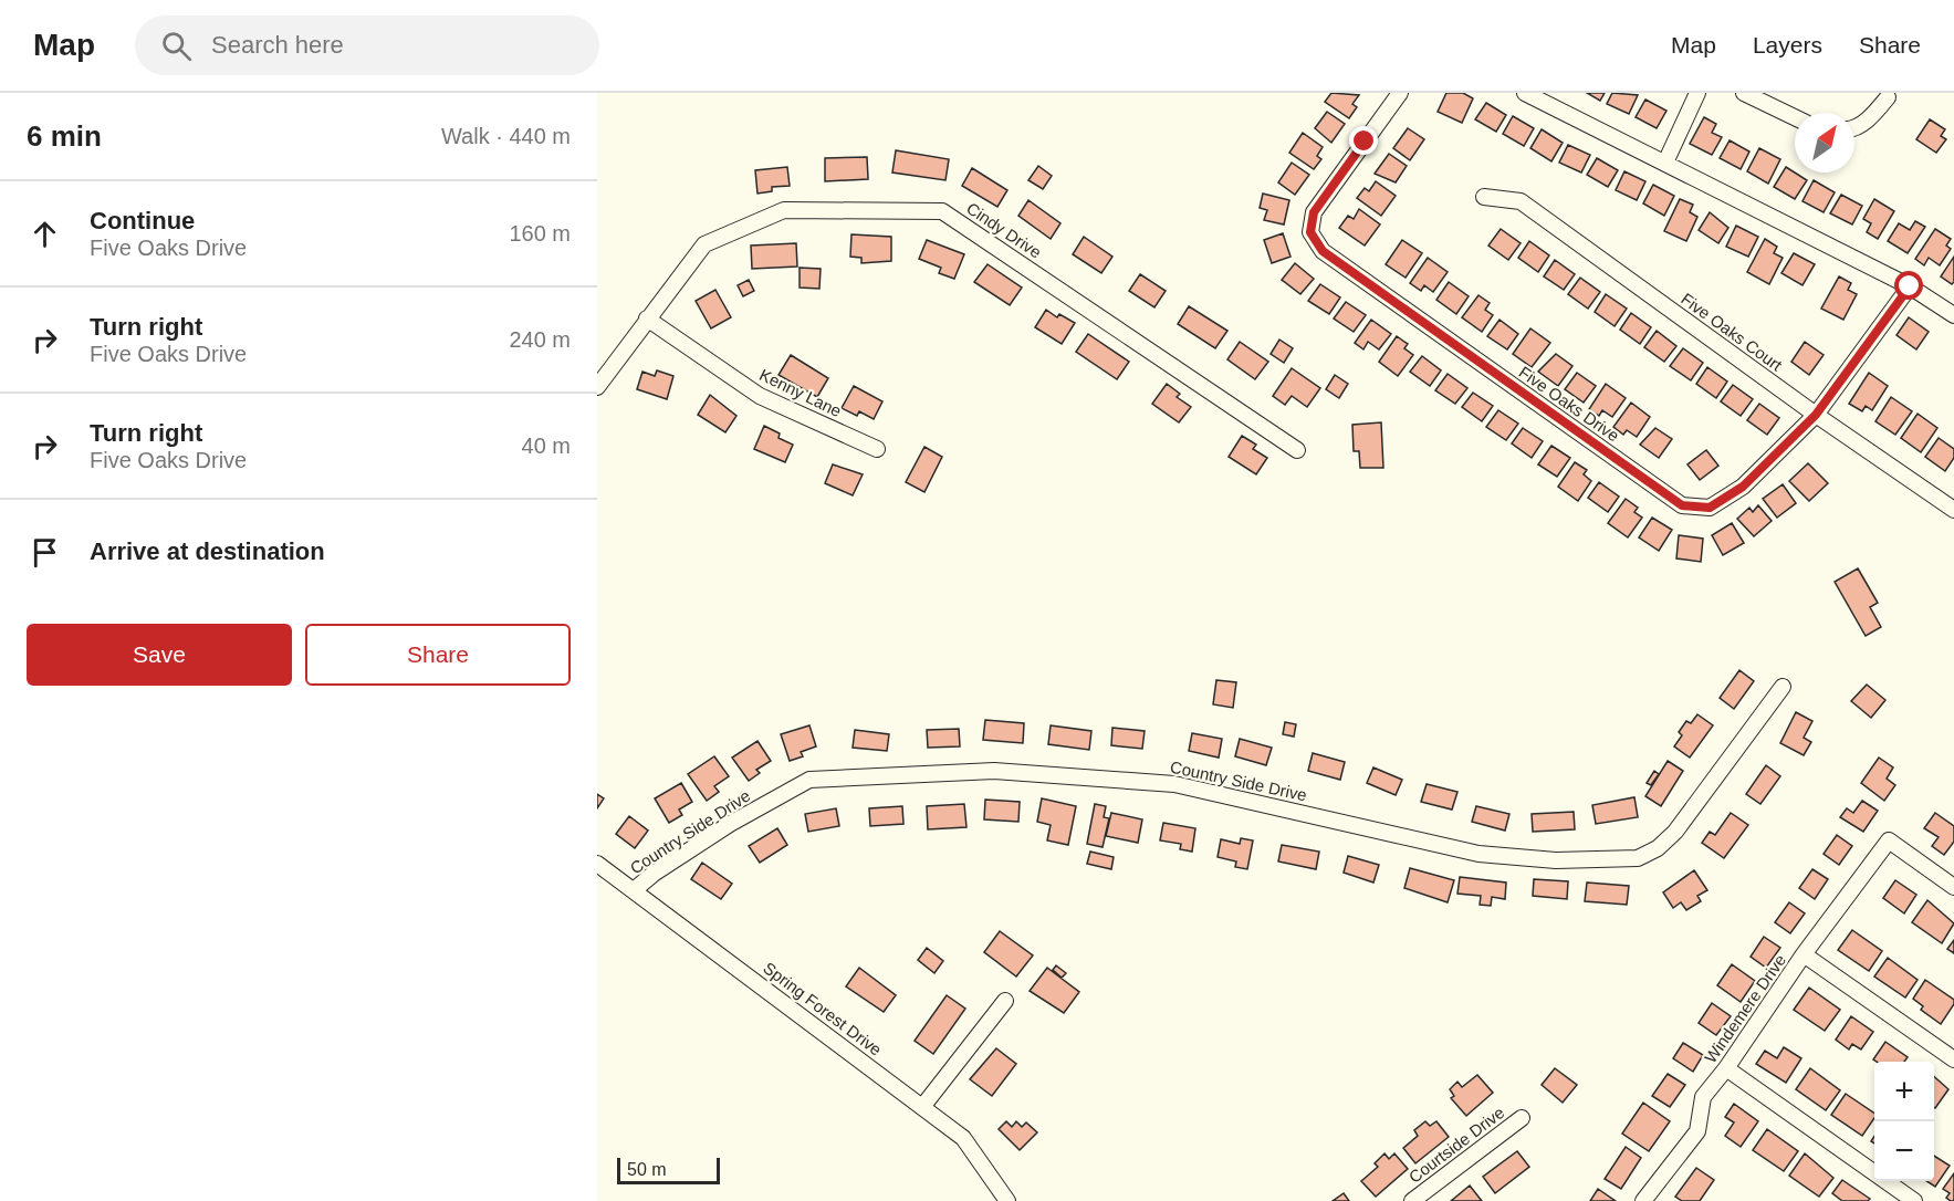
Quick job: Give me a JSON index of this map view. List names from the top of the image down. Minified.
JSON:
{"streets":{"street":["Cindy Drive","Five Oaks Court","Kenny Lane","Five Oaks Drive","Country Side Drive","Spring Forest Drive","Windemere Drive","Courtside Drive"]},"crossings":[["Cindy Drive","Kenny Lane"],["Five Oaks Court","Five Oaks Drive"],["Country Side Drive","Spring Forest Drive"]],"scale_bar":"50 m","north":"top right","page":{"header":"Map","search":"Search here","nav":["Map","Layers","Share"],"heading":["6 min","Walk · 440 m"],"list":[["Continue","Five Oaks Drive","160 m"],["Turn right","Five Oaks Drive","240 m"],["Turn right","Five Oaks Drive","40 m"],"Arrive at destination"],"buttons":["Save","Share"],"map_buttons":["+","−"],"scale":"50 m"}}
